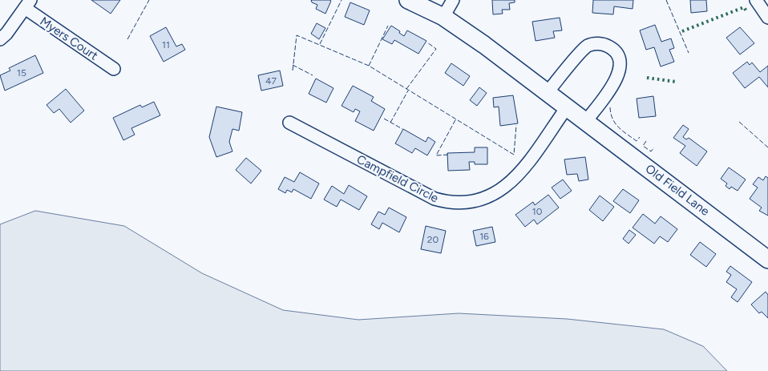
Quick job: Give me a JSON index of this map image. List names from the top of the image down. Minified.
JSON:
{"streets":{"street":["Myers Court","Campfield Circle","Old Field Lane"]},"crossings":[["Campfield Circle","Old Field Lane"]],"house_numbers":["11","15","47","10","16","20"]}
